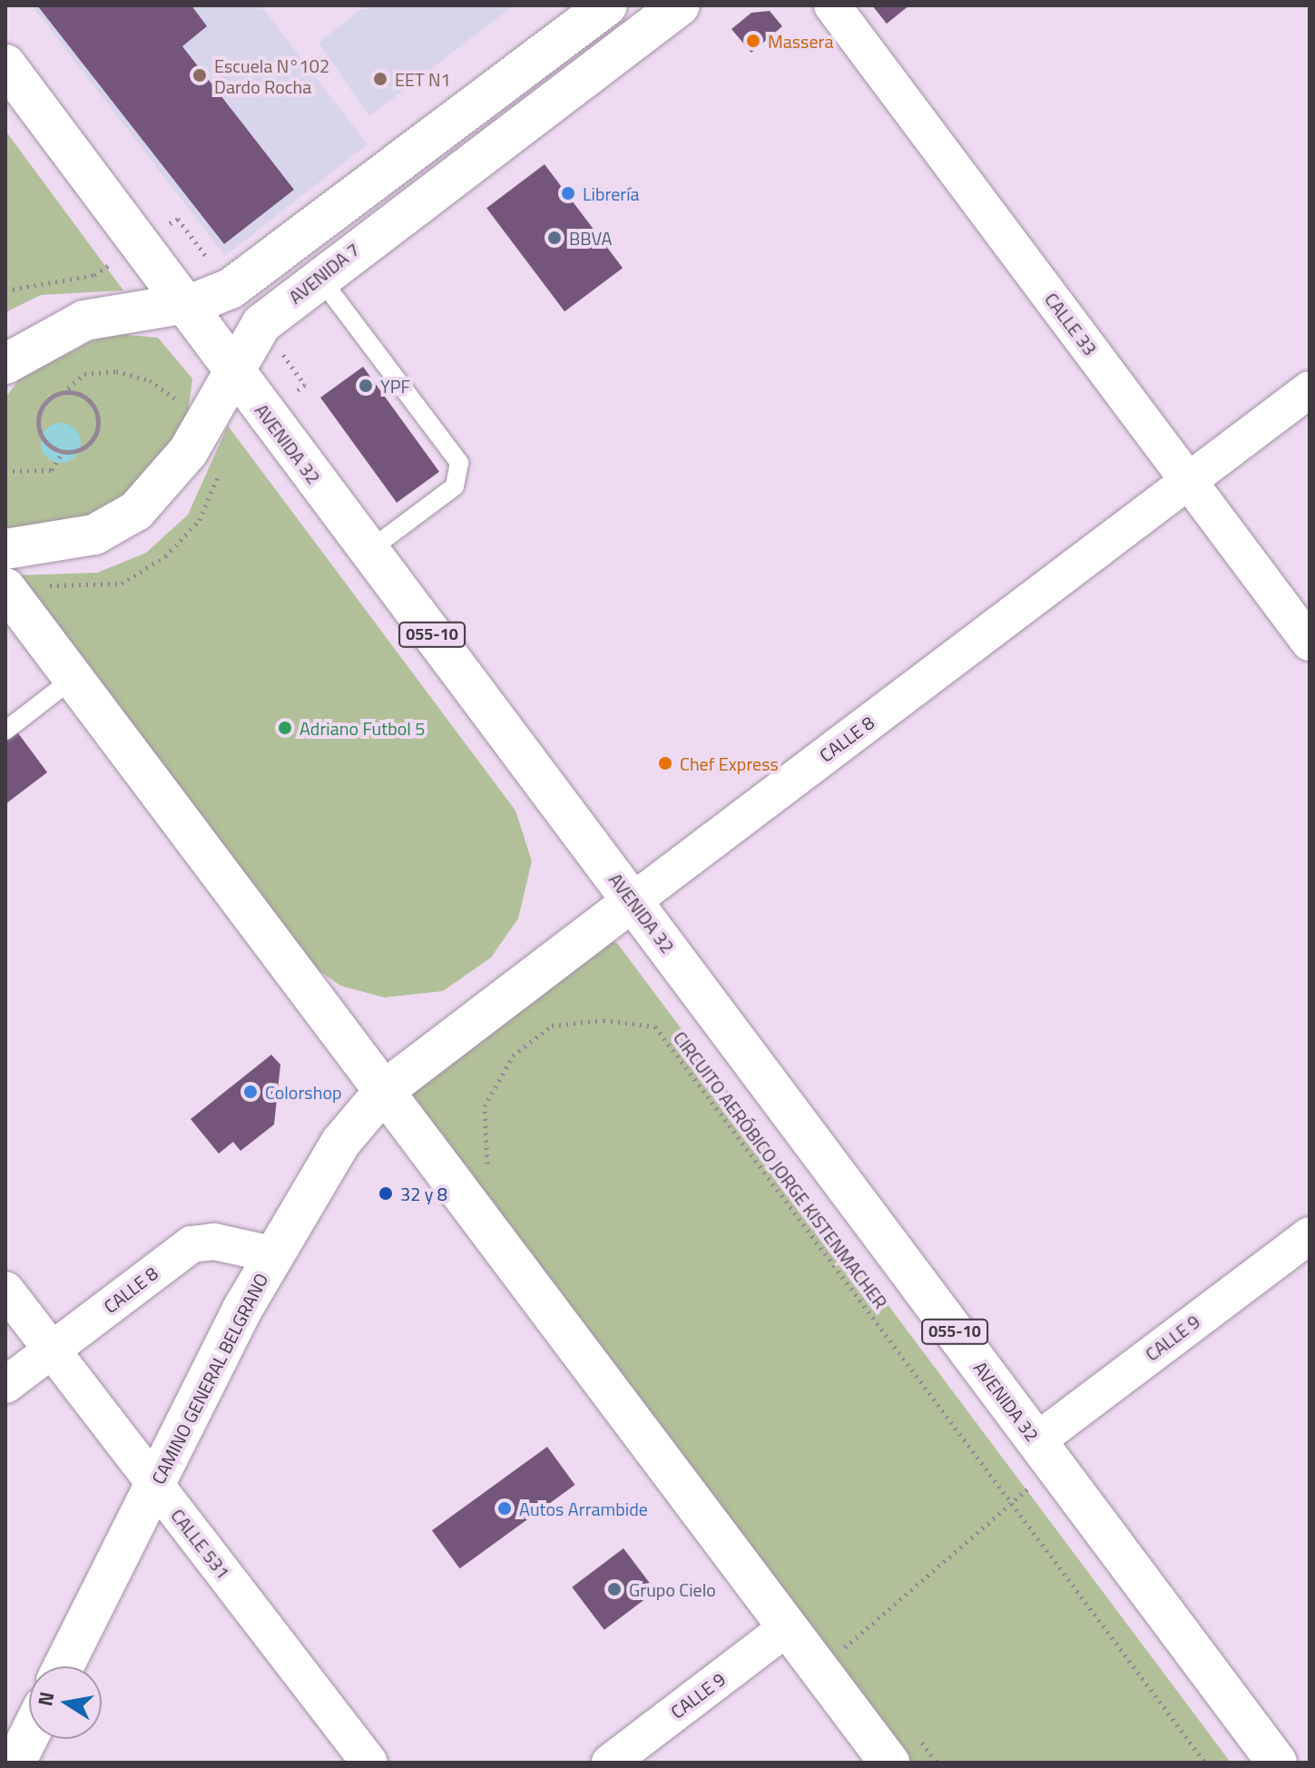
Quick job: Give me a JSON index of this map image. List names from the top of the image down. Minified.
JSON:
{"streets":{"main road":["AVENIDA 7","AVENIDA 32","055-10","CALLE 8","CAMINO GENERAL BELGRANO"],"street":["CALLE 33","CALLE 9","CALLE 531"],"path":["CIRCUITO AERÓBICO JORGE KISTENMACHER"]},"crossings":[["AVENIDA 7","AVENIDA 32"],["CALLE 33","CALLE 8"],["AVENIDA 32","CALLE 8"],["AVENIDA 32","CALLE 9"],["CALLE 8","CAMINO GENERAL BELGRANO"],["CALLE 8","CALLE 531"],["CAMINO GENERAL BELGRANO","CALLE 531"]],"places":["Massera","Escuela N°102 Dardo Rocha","EET N1","Librería","BBVA","YPF","Adriano Futbol 5","Chef Express","Colorshop","32 y 8","Autos Arrambide","Grupo Cielo"],"north":"left"}
